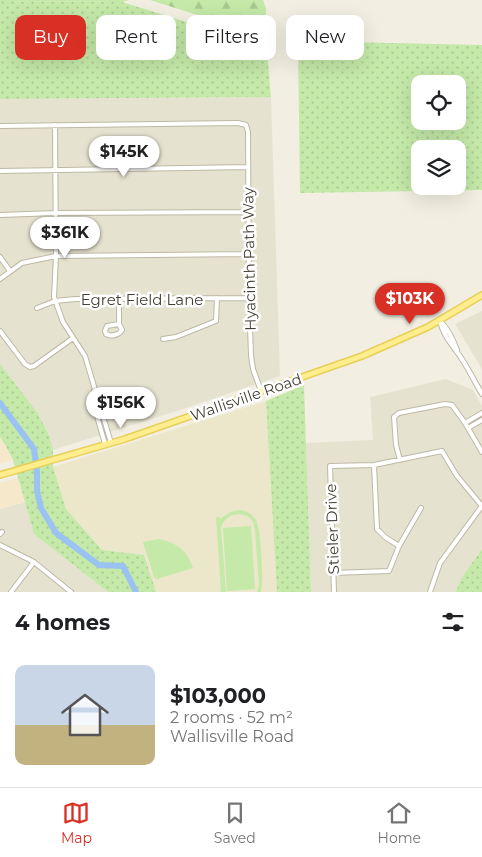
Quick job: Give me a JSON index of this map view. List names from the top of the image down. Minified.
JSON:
{"streets":{"main road":["Wallisville Road"],"street":["Hyacinth Path Way","Egret Field Lane","Stieler Drive"]},"crossings":[["Hyacinth Path Way","Egret Field Lane"],["Hyacinth Path Way","Wallisville Road"]],"page":{"chip":["Buy","Rent","Filters","New"],"price":["$145K","$361K","$103K","$156K"],"heading":"4 homes","list":[{"name":"$103,000","note":"2 rooms · 52 m² · Wallisville Road"}],"tabs":["Map","Saved","Home"]}}
